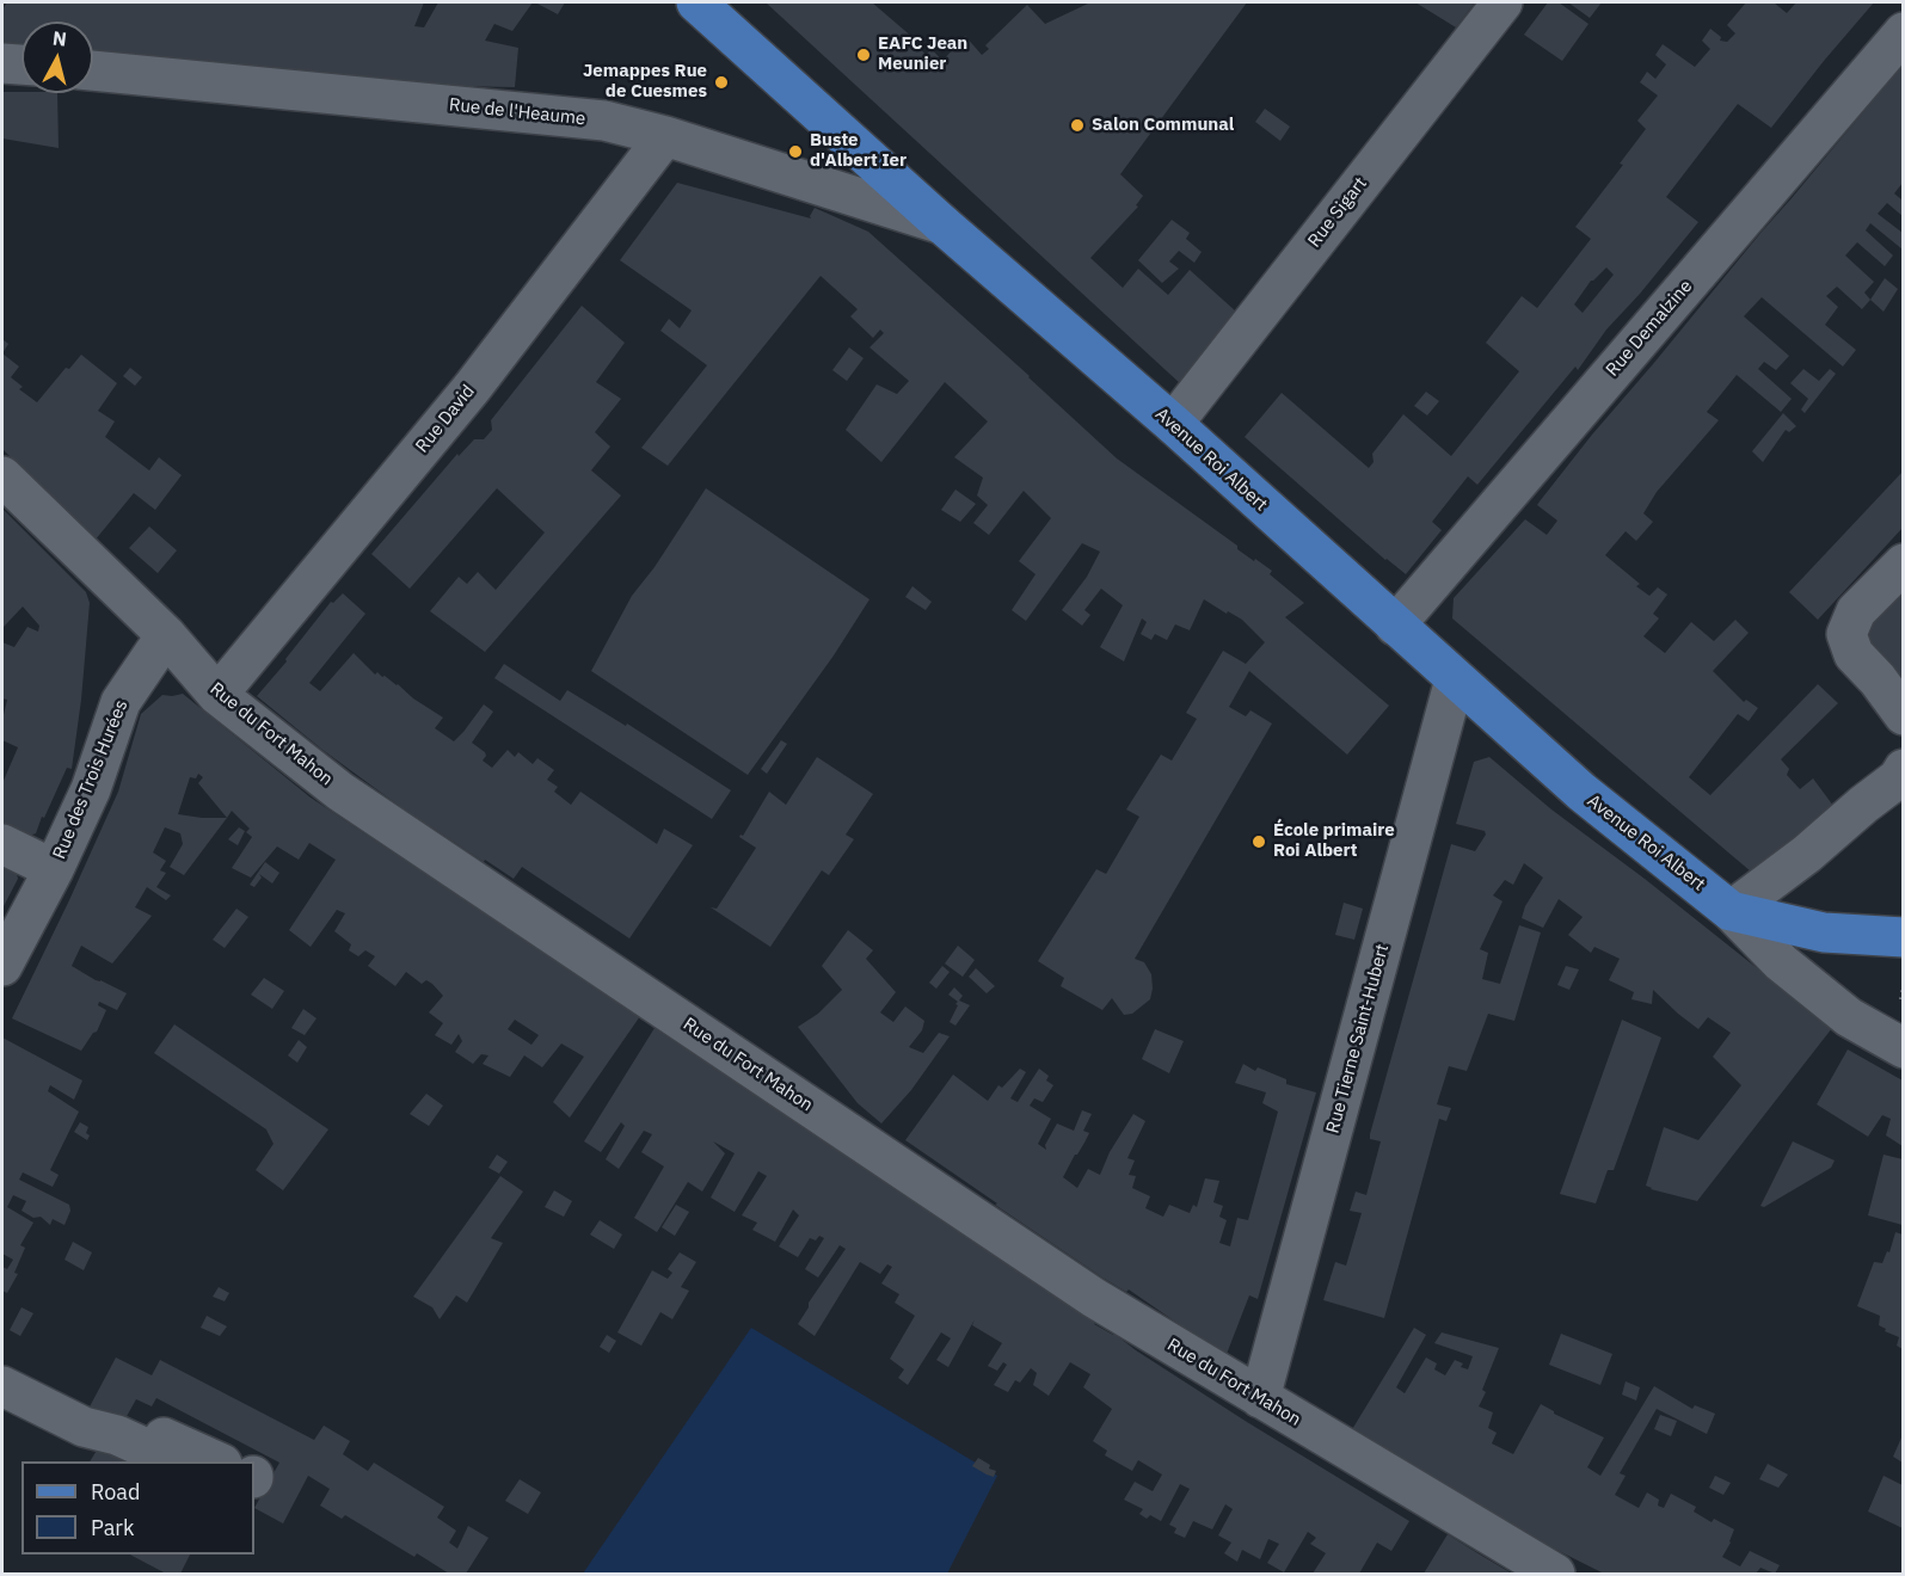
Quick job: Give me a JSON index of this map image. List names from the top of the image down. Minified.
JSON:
{"streets":{"main road":["Avenue Roi Albert"],"street":["Rue de l'Heaume","Rue Sigart","Rue Demalzine","Rue David","Rue du Fort Mahon","Rue des Trois Hurées","Rue Tierne Saint-Hubert"]},"crossings":[["Rue de l'Heaume","Rue David"],["Rue de l'Heaume","Avenue Roi Albert"],["Rue Sigart","Avenue Roi Albert"],["Rue Demalzine","Avenue Roi Albert"],["Rue David","Rue du Fort Mahon"],["Avenue Roi Albert","Rue Tierne Saint-Hubert"],["Rue du Fort Mahon","Rue des Trois Hurées"],["Rue du Fort Mahon","Rue Tierne Saint-Hubert"]],"places":["EAFC Jean Meunier","Jemappes Rue de Cuesmes","Salon Communal","Buste d'Albert Ier","École primaire Roi Albert"],"legend":["Road","Park"],"north":"top"}
